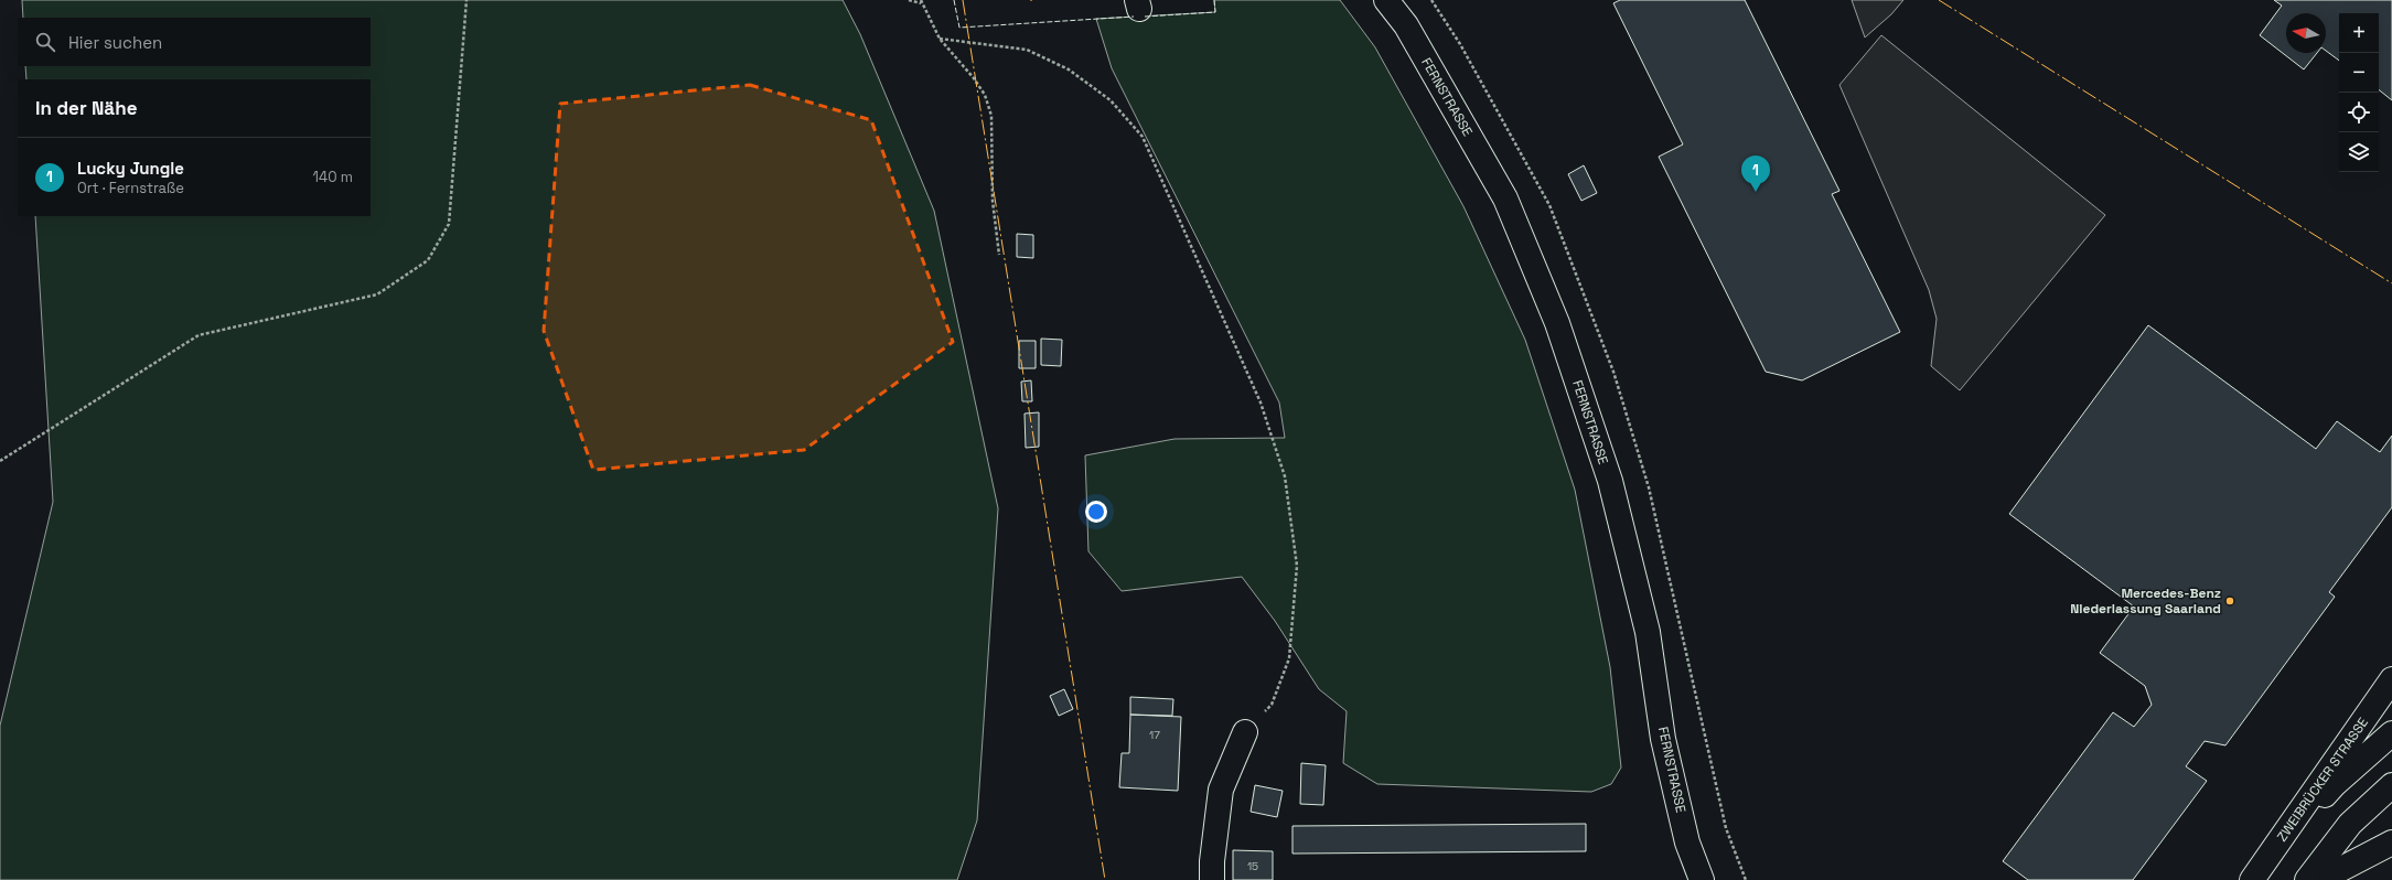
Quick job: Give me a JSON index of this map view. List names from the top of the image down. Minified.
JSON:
{"streets":{"main road":["FERNSTRASSE","ZWEIBRÜCKER STRASSE"]},"places":["Mercedes-Benz Niederlassung Saarland"],"house_numbers":["17","15"],"north":"left","page":{"map_buttons":["+","−"],"search":"Hier suchen","heading":"In der Nähe","list":[{"mark":"1","name":"Lucky Jungle","note":"Ort · Fernstraße","value":"140 m"}],"pins":"1"}}
